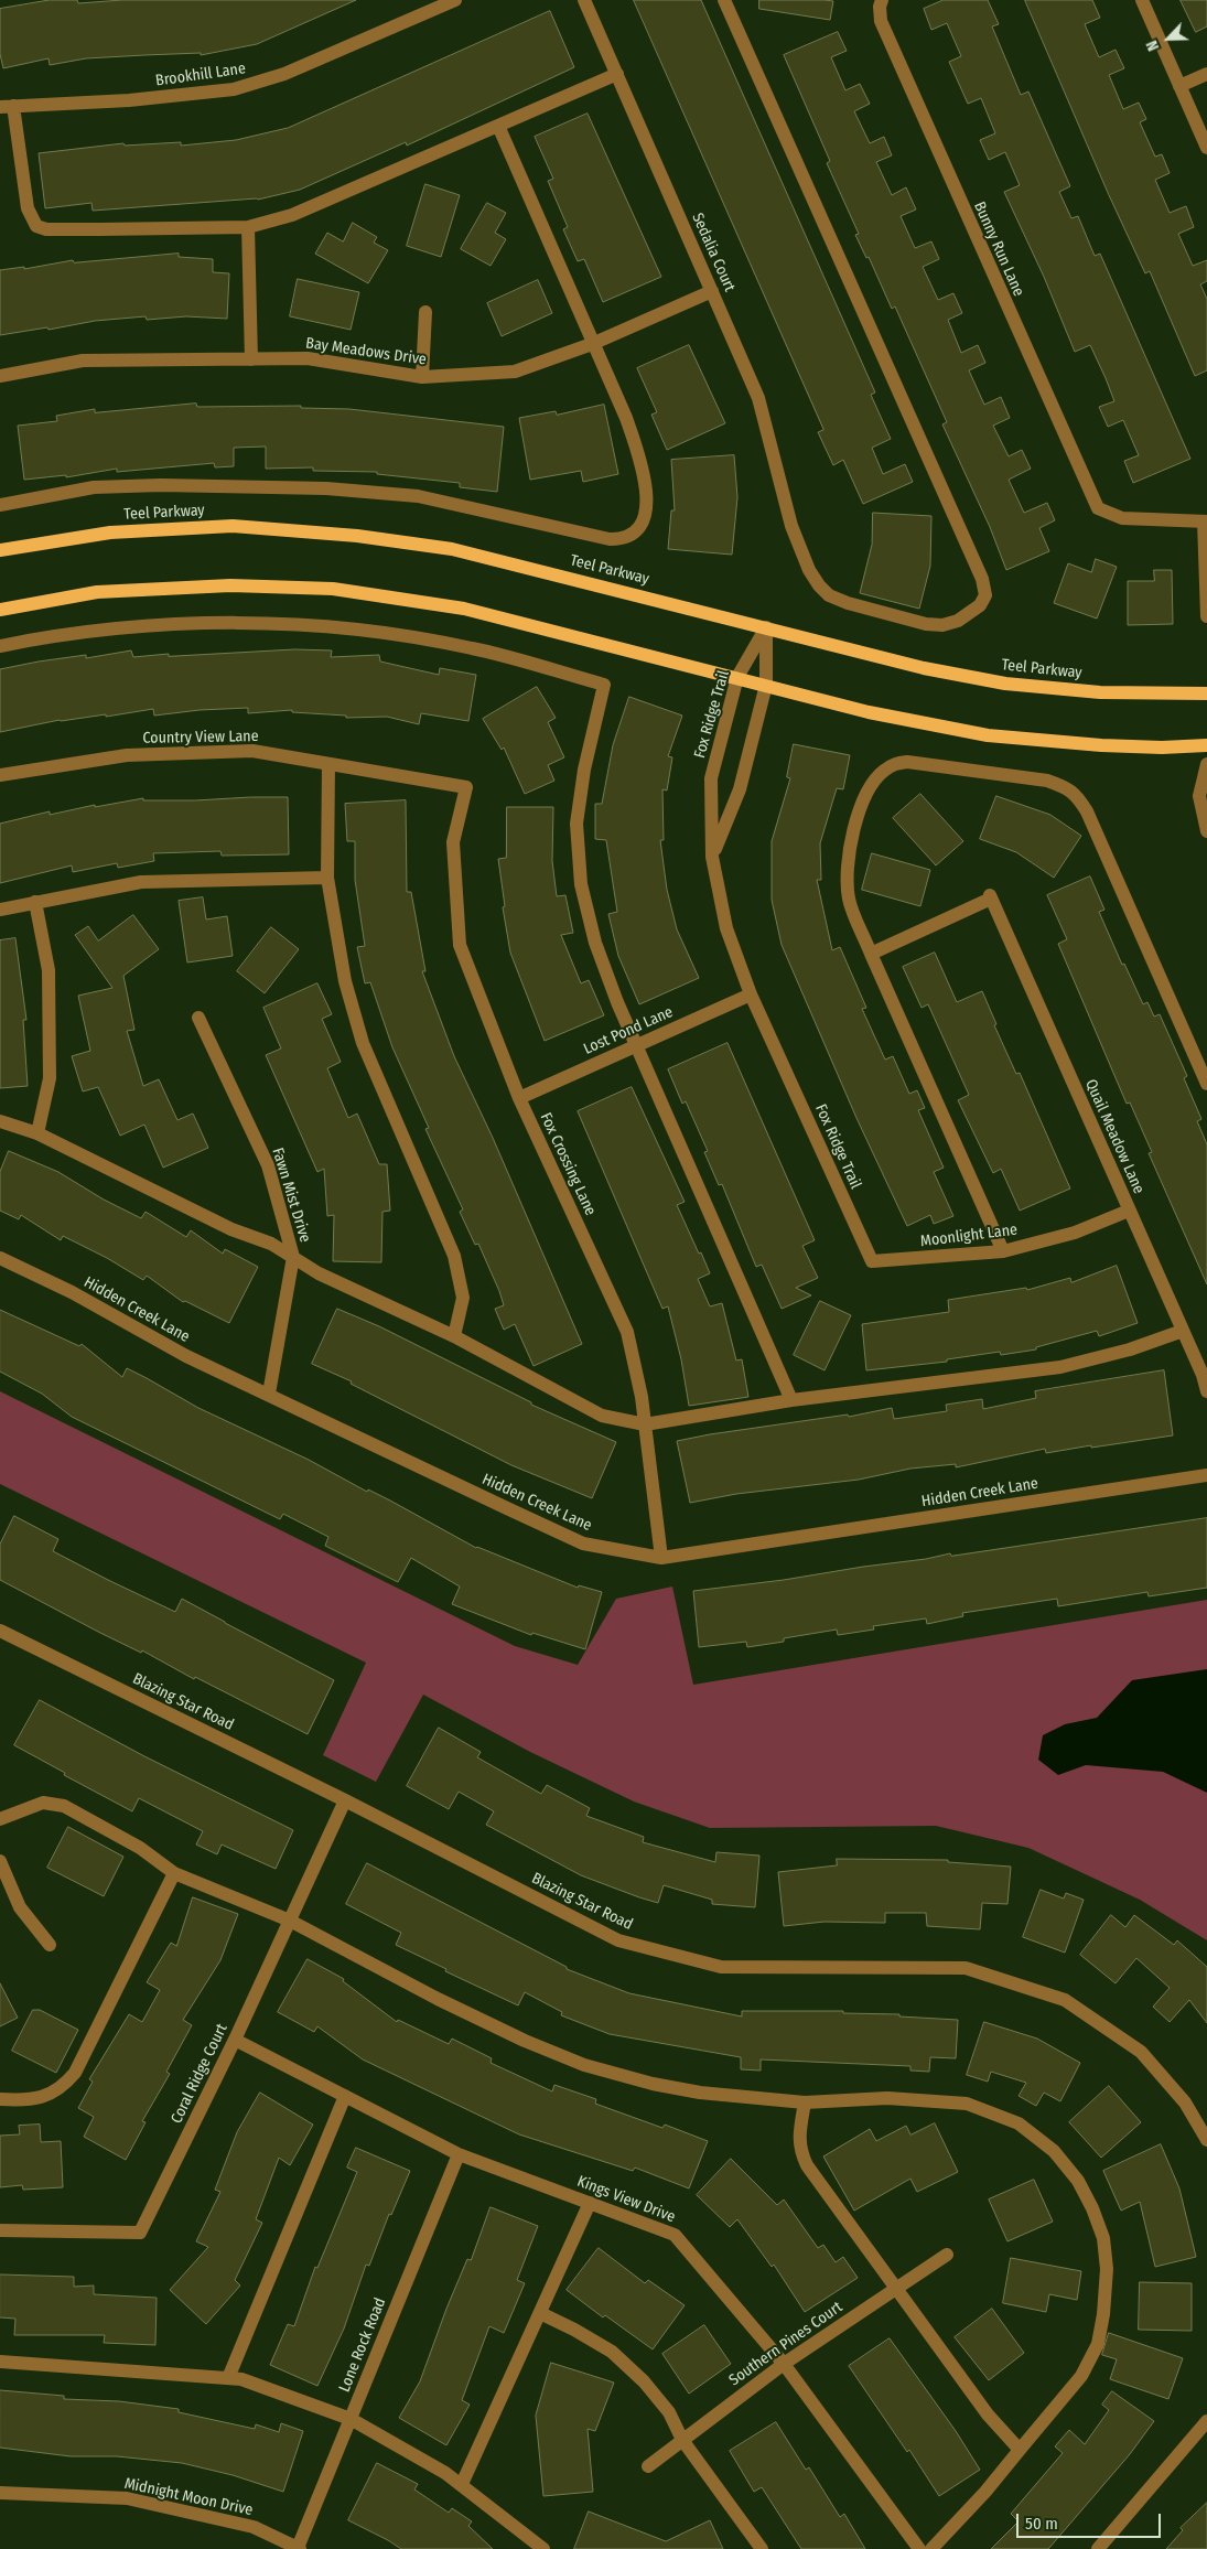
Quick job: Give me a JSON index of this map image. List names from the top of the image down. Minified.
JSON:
{"streets":{"main road":["Teel Parkway"],"street":["Brookhill Lane","Bunny Run Lane","Sedalia Court","Bay Meadows Drive","Fox Ridge Trail","Country View Lane","Lost Pond Lane","Quail Meadow Lane","Fox Crossing Lane","Fawn Mist Drive","Moonlight Lane","Hidden Creek Lane","Blazing Star Road","Coral Ridge Court","Kings View Drive","Southern Pines Court","Lone Rock Road","Midnight Moon Drive"]},"crossings":[["Sedalia Court","Bay Meadows Drive"],["Teel Parkway","Fox Ridge Trail"],["Fox Ridge Trail","Lost Pond Lane"],["Fox Ridge Trail","Moonlight Lane"],["Country View Lane","Fox Crossing Lane"],["Lost Pond Lane","Fox Crossing Lane"],["Quail Meadow Lane","Moonlight Lane"],["Fox Crossing Lane","Hidden Creek Lane"],["Fawn Mist Drive","Hidden Creek Lane"],["Blazing Star Road","Coral Ridge Court"],["Coral Ridge Court","Kings View Drive"],["Kings View Drive","Southern Pines Court"],["Kings View Drive","Lone Rock Road"],["Lone Rock Road","Midnight Moon Drive"]],"scale_bar":"50 m","north":"bottom left"}
